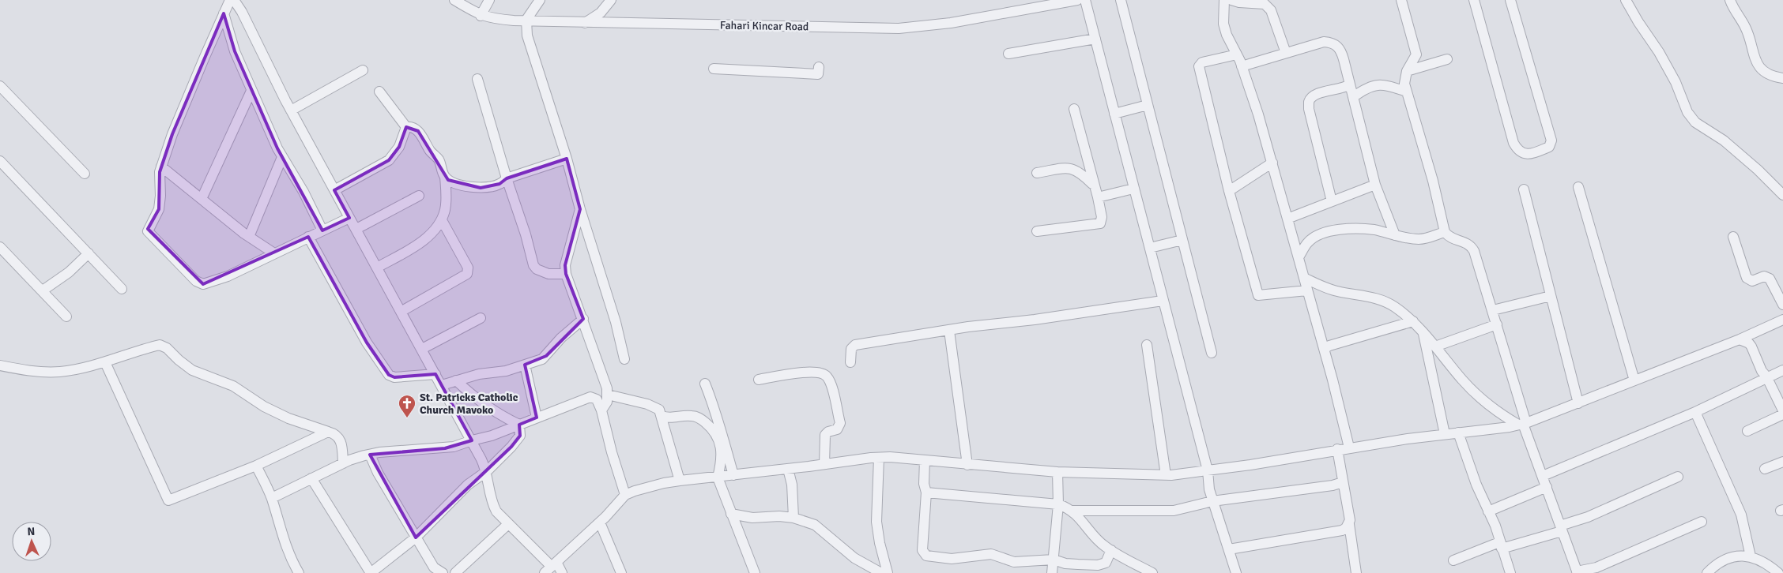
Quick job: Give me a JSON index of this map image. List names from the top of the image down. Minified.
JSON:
{"streets":{"street":["Fahari Kincar Road"]},"places":{"church":["St. Patricks Catholic Church Mavoko"]},"north":"top"}
